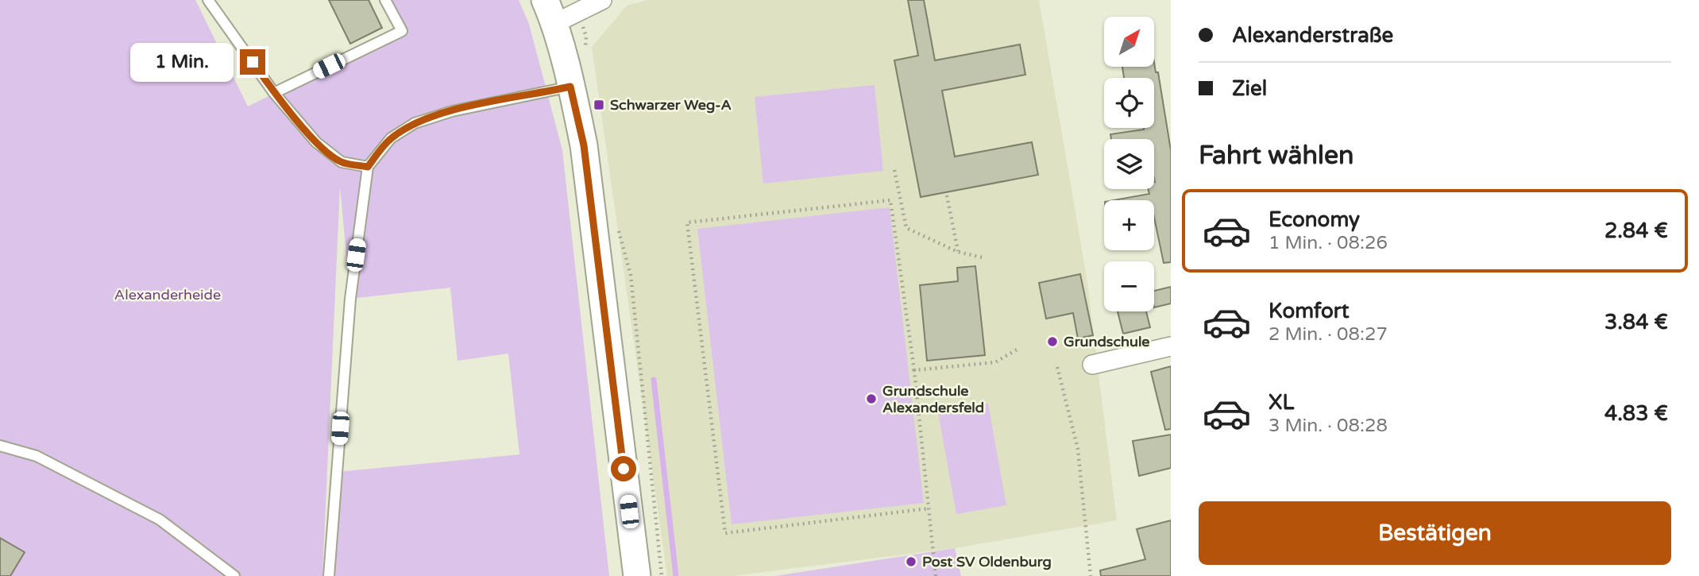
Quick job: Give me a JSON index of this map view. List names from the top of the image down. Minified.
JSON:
{"parks":["Alexanderheide"],"places":{"transit":["Schwarzer Weg-A"],"other":["Grundschule","Grundschule Alexandersfeld","Post SV Oldenburg"]},"north":"top right","page":{"banner":["Alexanderstraße","Ziel"],"map_buttons":["+","−"],"bubble":"1 Min.","heading":"Fahrt wählen","list":[{"name":"Economy","note":"1 Min. · 08:26","value":"2.84 €"},{"name":"Komfort","note":"2 Min. · 08:27","value":"3.84 €"},{"name":"XL","note":"3 Min. · 08:28","value":"4.83 €"}],"buttons":"Bestätigen"}}
